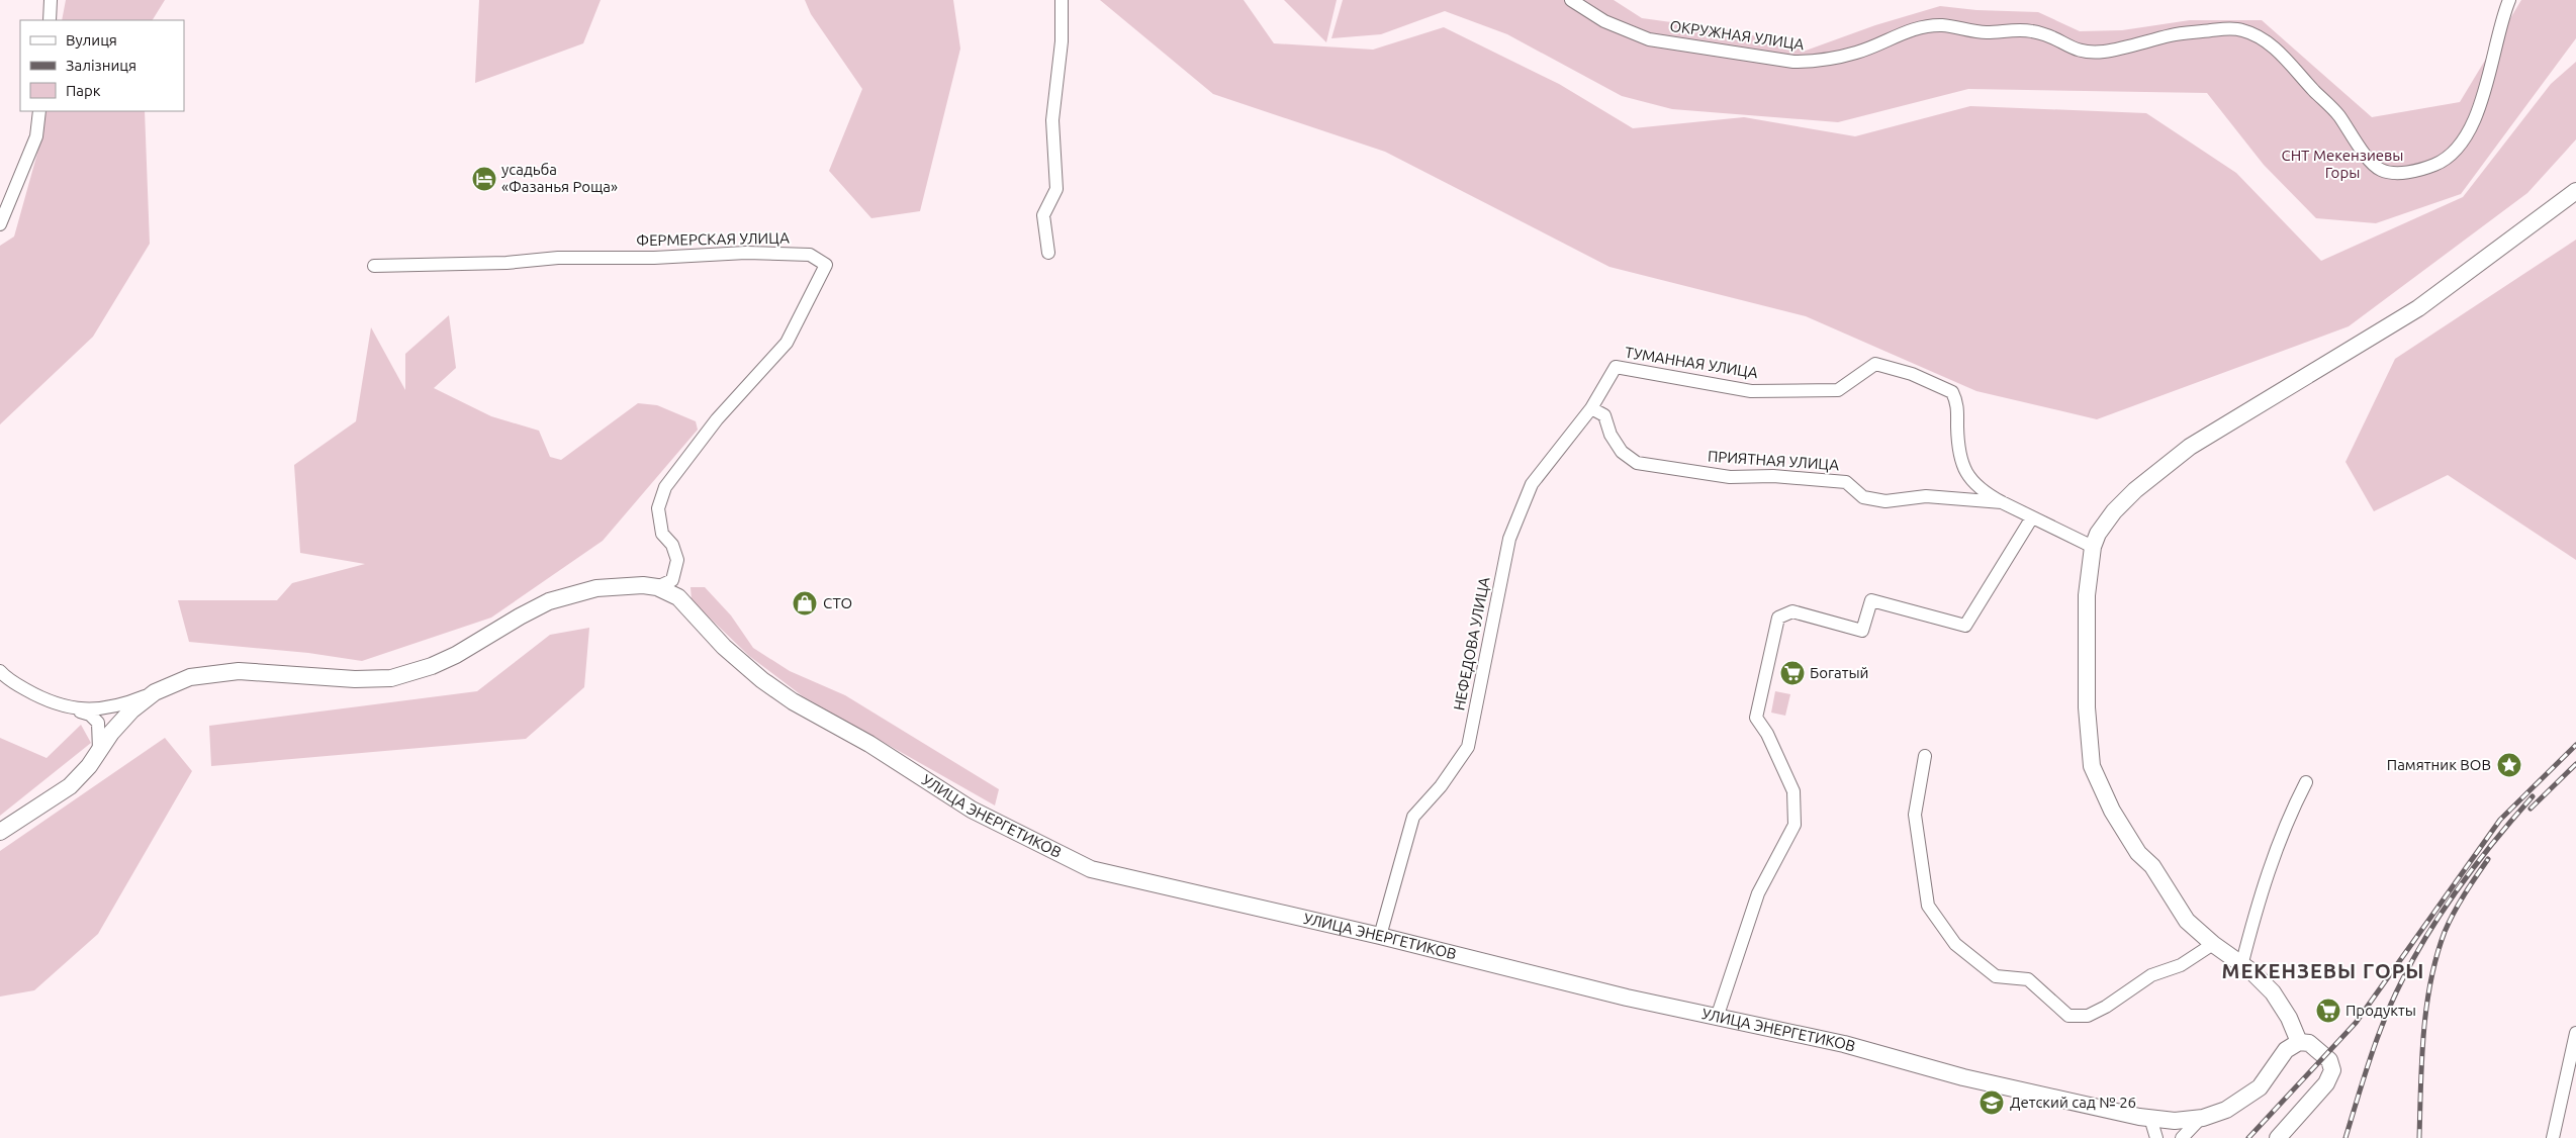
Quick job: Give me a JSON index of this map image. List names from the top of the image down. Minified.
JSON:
{"streets":{"main road":["УЛИЦА ЭНЕРГЕТИКОВ"],"street":["ОКРУЖНАЯ УЛИЦА","ФЕРМЕРСКАЯ УЛИЦА","ТУМАННАЯ УЛИЦА","ПРИЯТНАЯ УЛИЦА","НЕФЕДОВА УЛИЦА"]},"crossings":[["ФЕРМЕРСКАЯ УЛИЦА","УЛИЦА ЭНЕРГЕТИКОВ"],["ТУМАННАЯ УЛИЦА","ПРИЯТНАЯ УЛИЦА"],["ТУМАННАЯ УЛИЦА","НЕФЕДОВА УЛИЦА"],["ПРИЯТНАЯ УЛИЦА","НЕФЕДОВА УЛИЦА"],["НЕФЕДОВА УЛИЦА","УЛИЦА ЭНЕРГЕТИКОВ"]],"districts":["МЕКЕНЗЕВЫ ГОРЫ"],"parks":["СНТ Мекензиевы Горы"],"places":{"hotel":["усадьба «Фазанья Роща»"],"shop":["СТО"],"supermarket":["Богатый","Продукты"],"place":["Памятник ВОВ"],"school or university":["Детский сад № 26"]},"legend":["Вулиця","Залізниця","Парк"]}
